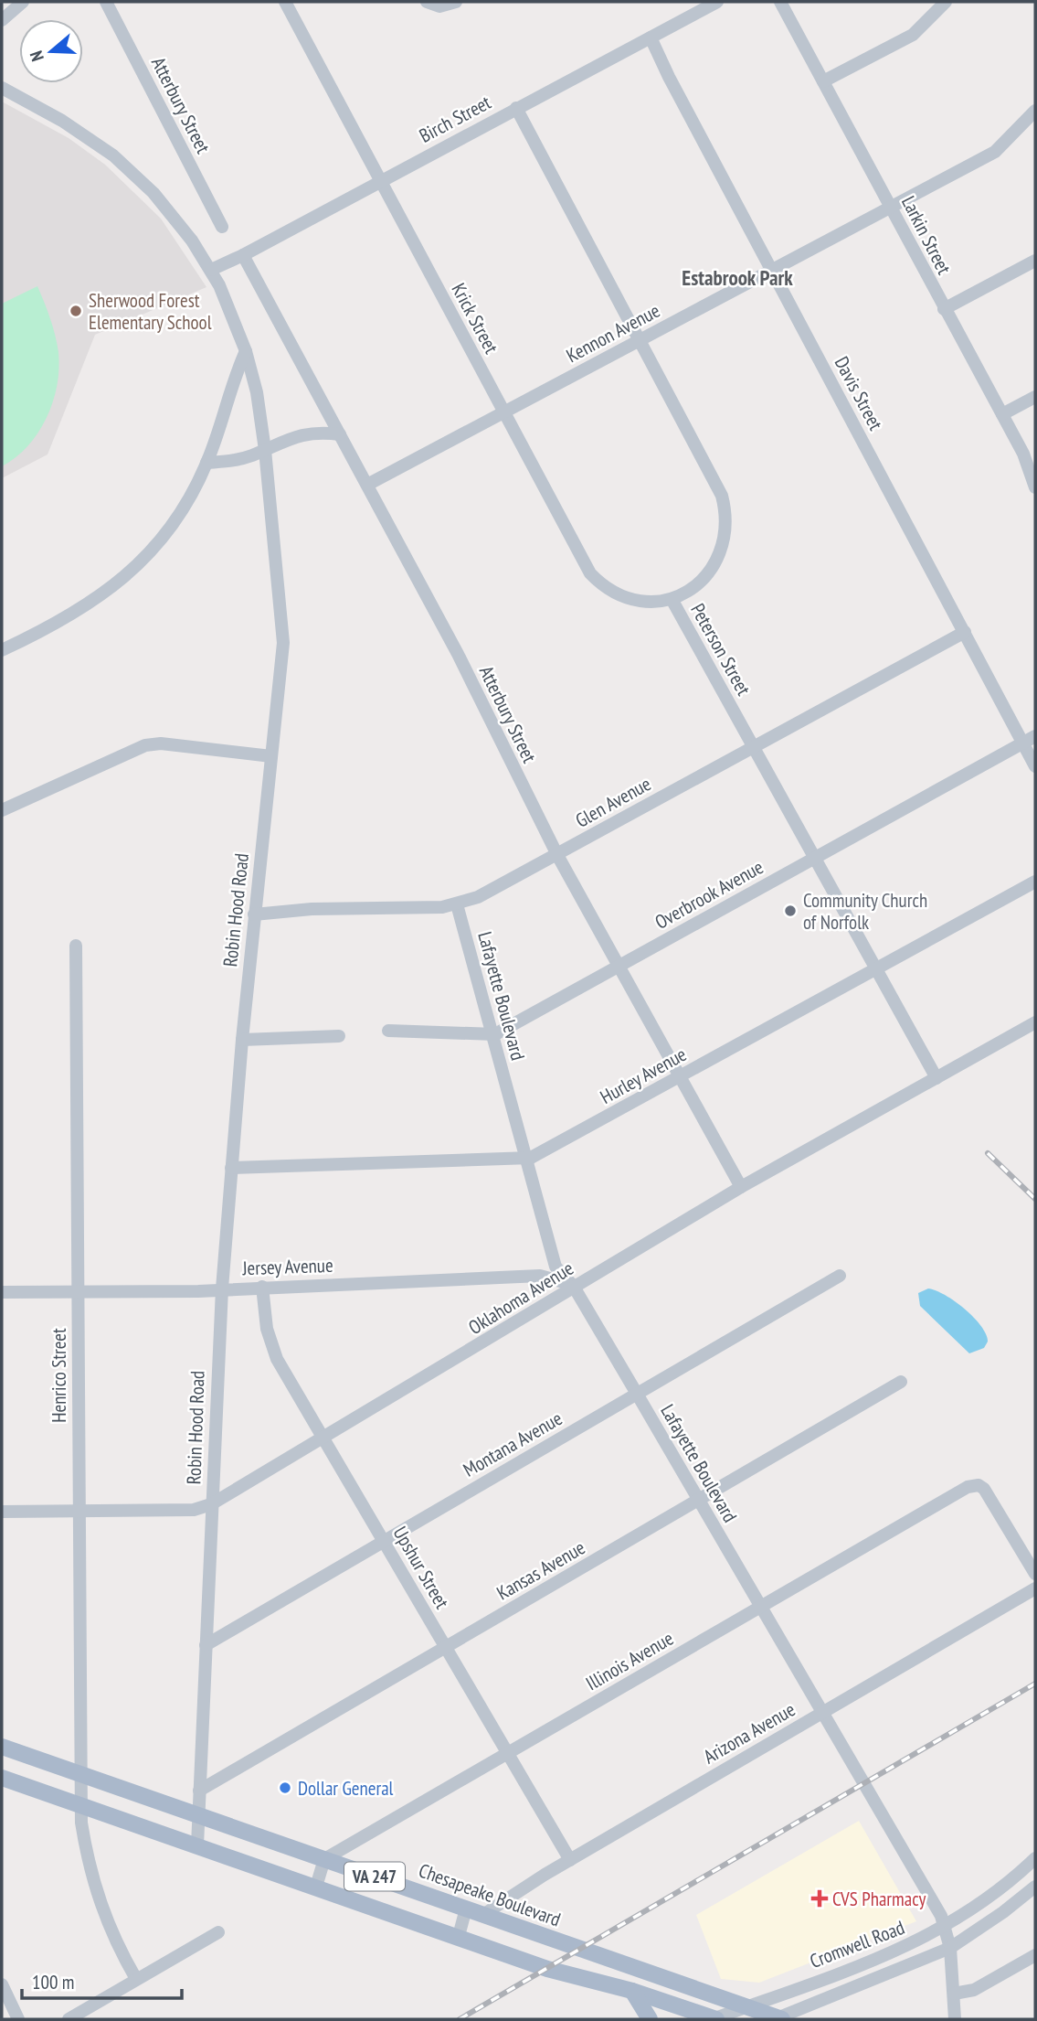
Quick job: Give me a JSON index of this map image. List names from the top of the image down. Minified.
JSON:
{"streets":{"main road":["VA 247","Chesapeake Boulevard"],"street":["Atterbury Street","Birch Street","Larkin Street","Krick Street","Kennon Avenue","Davis Street","Peterson Street","Glen Avenue","Overbrook Avenue","Robin Hood Road","Lafayette Boulevard","Hurley Avenue","Jersey Avenue","Oklahoma Avenue","Henrico Street","Montana Avenue","Upshur Street","Kansas Avenue","Illinois Avenue","Arizona Avenue","Cromwell Road"]},"crossings":[["Atterbury Street","Birch Street"],["Atterbury Street","Kennon Avenue"],["Atterbury Street","Glen Avenue"],["Atterbury Street","Overbrook Avenue"],["Atterbury Street","Hurley Avenue"],["Atterbury Street","Oklahoma Avenue"],["Birch Street","Krick Street"],["Birch Street","Davis Street"],["Birch Street","Peterson Street"],["Birch Street","Robin Hood Road"],["Larkin Street","Kennon Avenue"],["Krick Street","Kennon Avenue"],["Krick Street","Peterson Street"],["Kennon Avenue","Davis Street"],["Kennon Avenue","Peterson Street"],["Davis Street","Glen Avenue"],["Davis Street","Overbrook Avenue"],["Peterson Street","Glen Avenue"],["Peterson Street","Overbrook Avenue"],["Peterson Street","Hurley Avenue"],["Peterson Street","Oklahoma Avenue"],["Glen Avenue","Robin Hood Road"],["Glen Avenue","Lafayette Boulevard"],["Overbrook Avenue","Lafayette Boulevard"],["Robin Hood Road","Hurley Avenue"],["Robin Hood Road","Jersey Avenue"],["Robin Hood Road","Oklahoma Avenue"],["Robin Hood Road","Montana Avenue"],["Robin Hood Road","Kansas Avenue"],["Robin Hood Road","VA 247"],["Robin Hood Road","Chesapeake Boulevard"],["Lafayette Boulevard","Hurley Avenue"],["Lafayette Boulevard","Jersey Avenue"],["Lafayette Boulevard","Oklahoma Avenue"],["Lafayette Boulevard","Montana Avenue"],["Lafayette Boulevard","Kansas Avenue"],["Lafayette Boulevard","Illinois Avenue"],["Lafayette Boulevard","Arizona Avenue"],["Lafayette Boulevard","Cromwell Road"],["Jersey Avenue","Oklahoma Avenue"],["Jersey Avenue","Henrico Street"],["Jersey Avenue","Upshur Street"],["Oklahoma Avenue","Henrico Street"],["Oklahoma Avenue","Upshur Street"],["Henrico Street","VA 247"],["Henrico Street","Chesapeake Boulevard"],["Montana Avenue","Upshur Street"],["Upshur Street","Kansas Avenue"],["Upshur Street","Illinois Avenue"],["Upshur Street","Arizona Avenue"],["Illinois Avenue","Chesapeake Boulevard"],["Arizona Avenue","Chesapeake Boulevard"],["VA 247","Cromwell Road"],["Chesapeake Boulevard","Cromwell Road"]],"districts":["Estabrook Park"],"places":{"other":["Sherwood Forest Elementary School","Community Church of Norfolk","Dollar General"],"health":["CVS Pharmacy"]},"scale_bar":"100 m","north":"left"}
